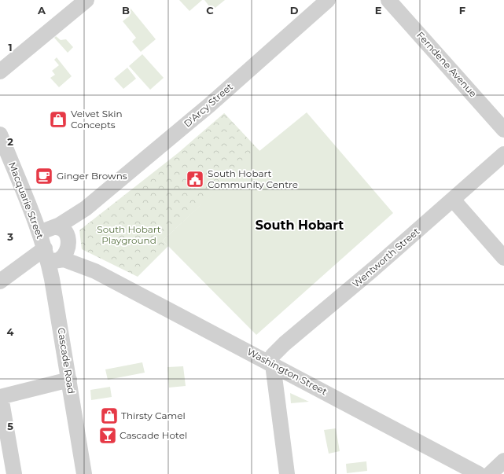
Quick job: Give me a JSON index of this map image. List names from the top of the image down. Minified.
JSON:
{"streets":{"street":["Ferndene Avenue","D'Arcy Street","Macquarie Street","Wentworth Street","Cascade Road","Washington Street"]},"crossings":[["D'Arcy Street","Macquarie Street"],["D'Arcy Street","Washington Street"],["Macquarie Street","Cascade Road"],["Macquarie Street","Washington Street"],["Wentworth Street","Washington Street"],["Cascade Road","Washington Street"]],"districts":["South Hobart"],"parks":["South Hobart Playground"],"places":{"shop":["Velvet Skin Concepts","Thirsty Camel"],"cafe":["Ginger Browns"],"public building":["South Hobart Community Centre"],"bar":["Cascade Hotel"]},"grid":{"columns":["A","B","C","D","E","F"],"rows":["1","2","3","4","5"]}}
